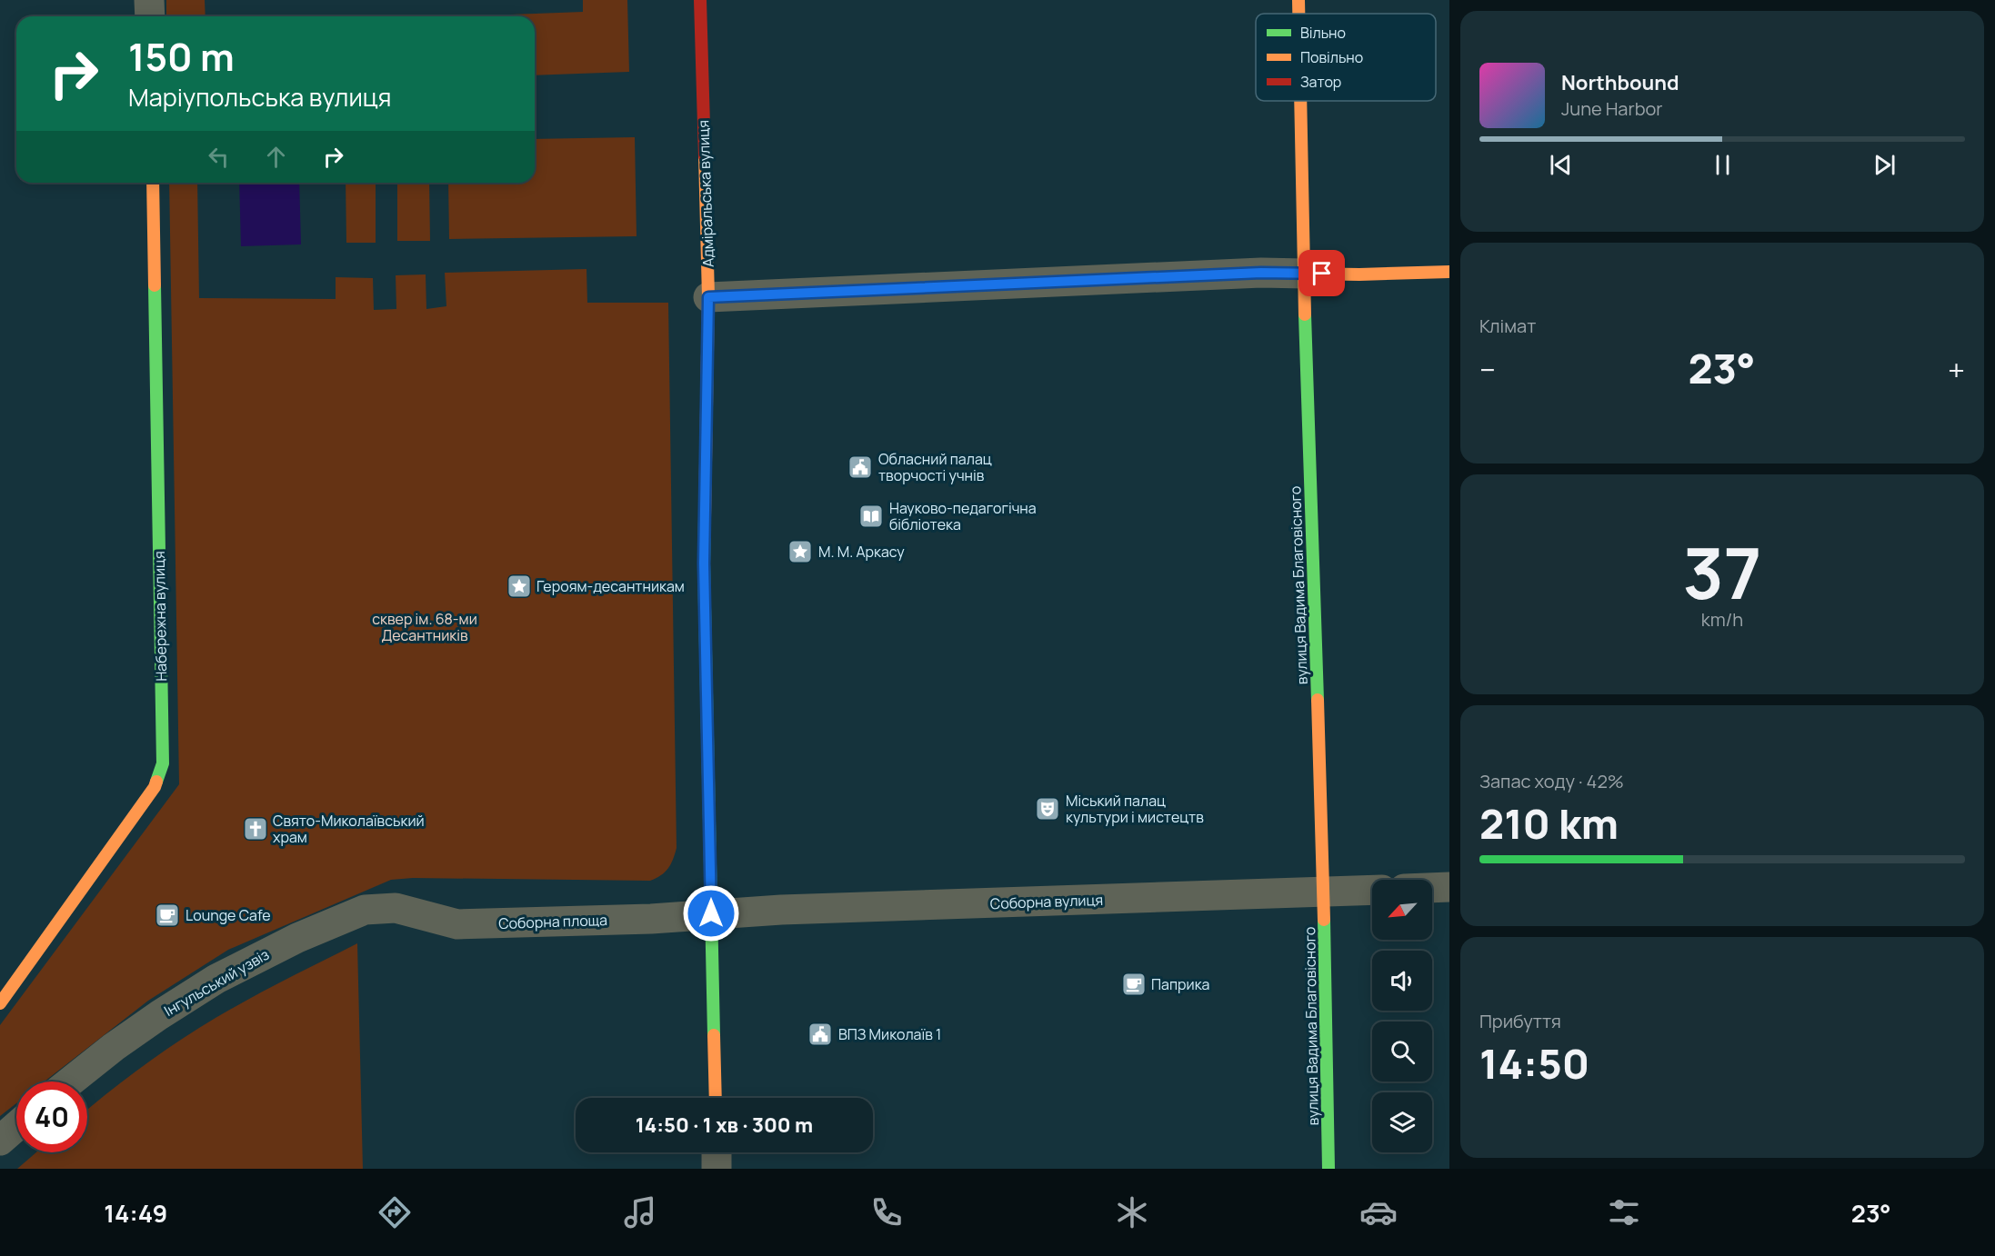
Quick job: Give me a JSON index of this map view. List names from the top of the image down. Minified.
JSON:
{"streets":{"street":["Адміральська вулиця","вулиця Вадима Благовісного","Набережна вулиця","Соборна вулиця","Соборна площа","Інгульський узвіз"]},"crossings":[["Адміральська вулиця","Соборна вулиця"],["Адміральська вулиця","Соборна площа"],["вулиця Вадима Благовісного","Соборна вулиця"],["Соборна вулиця","Соборна площа"],["Соборна площа","Інгульський узвіз"]],"parks":["сквер ім. 68-ми Десантників"],"places":{"public building":["Обласний палац творчості учнів","ВПЗ Миколаїв 1"],"library":["Науково-педагогічна бібліотека"],"place":["М. М. Аркасу","Героям-десантникам"],"theatre":["Міський палац культури і мистецтв"],"church":["Свято-Миколаївський храм"],"cafe":["Lounge Cafe","Паприка"]},"legend":["Вільно","Повільно","Затор"],"north":"bottom left","page":{"turn":["150 m","Маріупольська вулиця"],"song":["Northbound","June Harbor"],"tile":["Клімат",["37","km/h"],["Запас ходу · 42%","210 km"],["Прибуття","14:50"]],"heat":["−","23°","+"],"limit":"40","trip":"14:50 · 1 хв · 300 m","tabs":["14:49","23°"]}}
